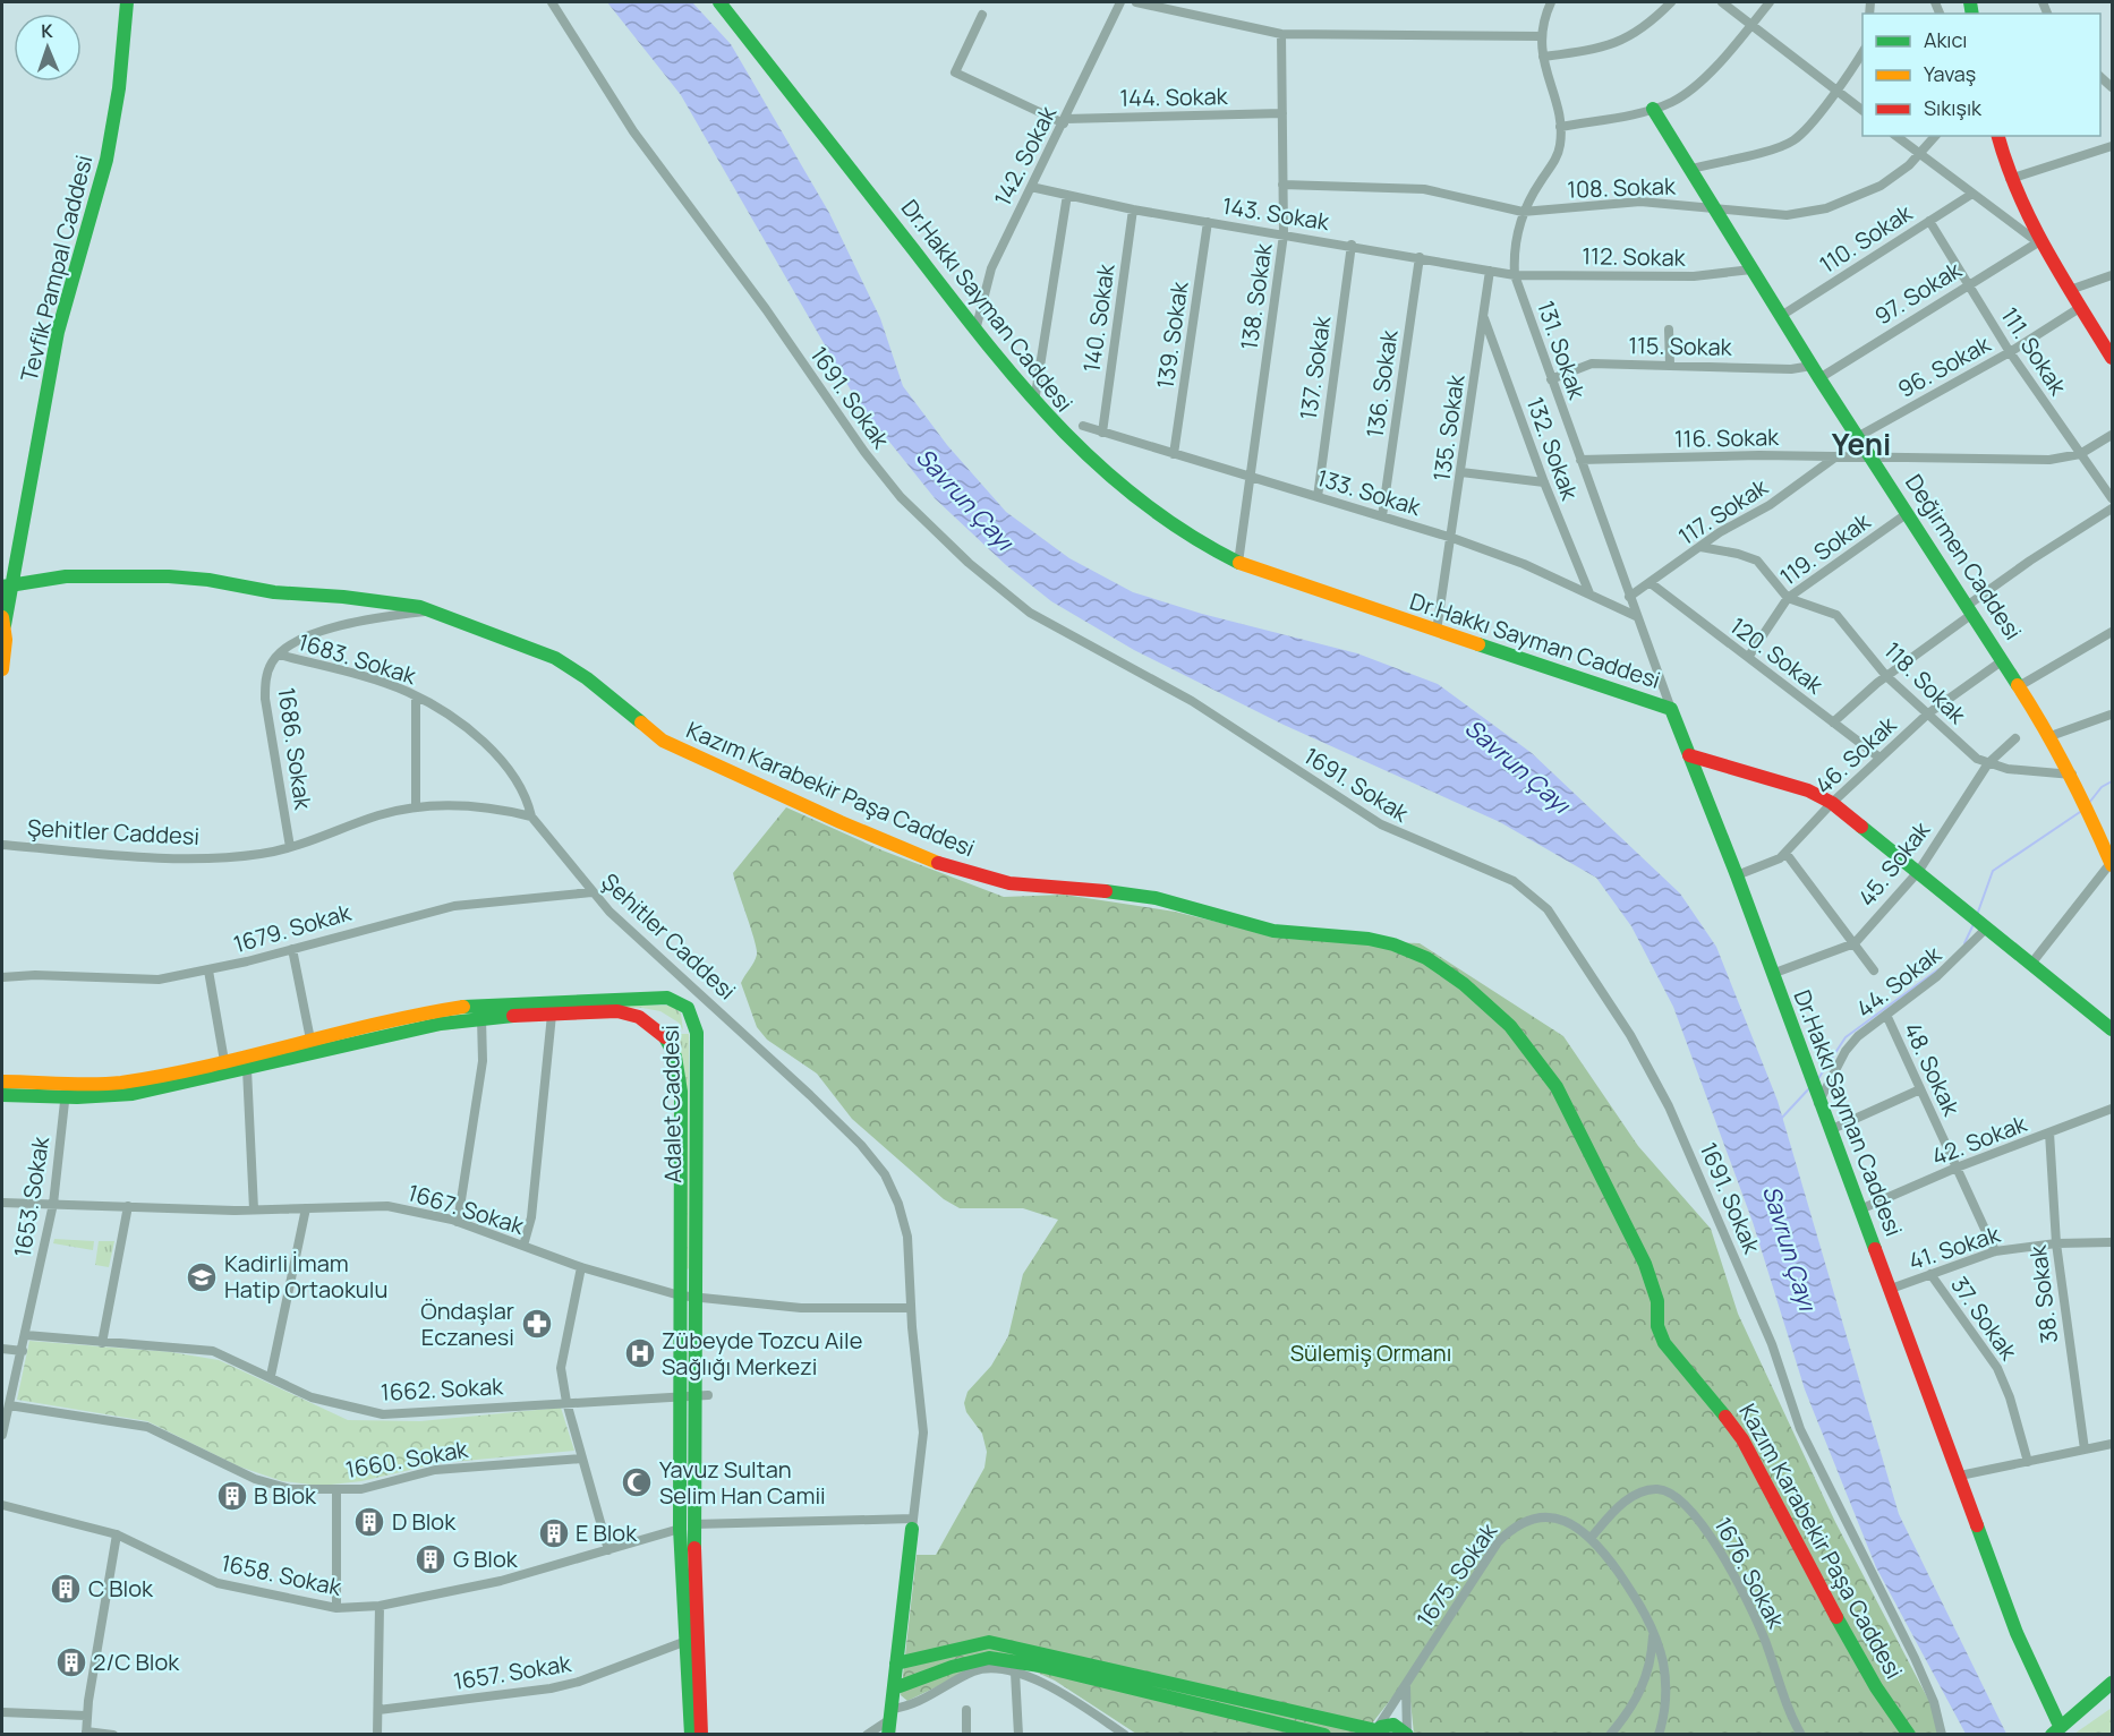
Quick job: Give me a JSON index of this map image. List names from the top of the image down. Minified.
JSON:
{"streets":{"street":["144. Sokak","142. Sokak","108. Sokak","143. Sokak","110. Sokak","112. Sokak","Tevfik Pampal Caddesi","97. Sokak","138. Sokak","Dr.Hakkı Sayman Caddesi","140. Sokak","139. Sokak","115. Sokak","131. Sokak","111. Sokak","96. Sokak","137. Sokak","136. Sokak","1691. Sokak","135. Sokak","116. Sokak","132. Sokak","133. Sokak","117. Sokak","119. Sokak","Değirmen Caddesi","120. Sokak","1683. Sokak","118. Sokak","1686. Sokak","46. Sokak","Kazım Karabekir Paşa Caddesi","Şehitler Caddesi","45. Sokak","1679. Sokak","44. Sokak","48. Sokak","Adalet Caddesi","42. Sokak","1653. Sokak","1667. Sokak","41. Sokak","38. Sokak","37. Sokak","1662. Sokak","1660. Sokak","1676. Sokak","1658. Sokak","1675. Sokak","1657. Sokak"]},"crossings":[["144. Sokak","142. Sokak"],["144. Sokak","138. Sokak"],["142. Sokak","143. Sokak"],["142. Sokak","Dr.Hakkı Sayman Caddesi"],["108. Sokak","138. Sokak"],["108. Sokak","131. Sokak"],["108. Sokak","Değirmen Caddesi"],["143. Sokak","112. Sokak"],["143. Sokak","138. Sokak"],["143. Sokak","140. Sokak"],["143. Sokak","139. Sokak"],["143. Sokak","131. Sokak"],["143. Sokak","137. Sokak"],["143. Sokak","136. Sokak"],["143. Sokak","135. Sokak"],["110. Sokak","111. Sokak"],["110. Sokak","Değirmen Caddesi"],["112. Sokak","131. Sokak"],["112. Sokak","Değirmen Caddesi"],["Tevfik Pampal Caddesi","Kazım Karabekir Paşa Caddesi"],["97. Sokak","111. Sokak"],["97. Sokak","Değirmen Caddesi"],["138. Sokak","Dr.Hakkı Sayman Caddesi"],["138. Sokak","133. Sokak"],["Dr.Hakkı Sayman Caddesi","131. Sokak"],["Dr.Hakkı Sayman Caddesi","135. Sokak"],["Dr.Hakkı Sayman Caddesi","46. Sokak"],["Dr.Hakkı Sayman Caddesi","45. Sokak"],["Dr.Hakkı Sayman Caddesi","44. Sokak"],["Dr.Hakkı Sayman Caddesi","42. Sokak"],["Dr.Hakkı Sayman Caddesi","41. Sokak"],["140. Sokak","133. Sokak"],["139. Sokak","133. Sokak"],["115. Sokak","131. Sokak"],["115. Sokak","Değirmen Caddesi"],["131. Sokak","116. Sokak"],["131. Sokak","133. Sokak"],["131. Sokak","117. Sokak"],["111. Sokak","96. Sokak"],["111. Sokak","116. Sokak"],["96. Sokak","Değirmen Caddesi"],["137. Sokak","133. Sokak"],["136. Sokak","133. Sokak"],["135. Sokak","132. Sokak"],["135. Sokak","133. Sokak"],["116. Sokak","117. Sokak"],["116. Sokak","Değirmen Caddesi"],["132. Sokak","133. Sokak"],["117. Sokak","120. Sokak"],["119. Sokak","Değirmen Caddesi"],["119. Sokak","120. Sokak"],["119. Sokak","118. Sokak"],["Değirmen Caddesi","118. Sokak"],["Değirmen Caddesi","46. Sokak"],["120. Sokak","46. Sokak"],["1683. Sokak","1686. Sokak"],["1683. Sokak","Şehitler Caddesi"],["118. Sokak","46. Sokak"],["118. Sokak","45. Sokak"],["1686. Sokak","Şehitler Caddesi"],["Şehitler Caddesi","1679. Sokak"],["Şehitler Caddesi","1667. Sokak"],["Şehitler Caddesi","1658. Sokak"],["44. Sokak","48. Sokak"],["48. Sokak","42. Sokak"],["48. Sokak","41. Sokak"],["Adalet Caddesi","1653. Sokak"],["Adalet Caddesi","1667. Sokak"],["42. Sokak","38. Sokak"],["1653. Sokak","1667. Sokak"],["1653. Sokak","1662. Sokak"],["1653. Sokak","1660. Sokak"],["41. Sokak","38. Sokak"],["41. Sokak","37. Sokak"],["1676. Sokak","1675. Sokak"]],"districts":["Yeni"],"water":["Savrun Çayı"],"parks":["Sülemiş Ormanı"],"places":{"school or university":["Kadirli İmam Hatip Ortaokulu"],"pharmacy":["Öndaşlar Eczanesi"],"hospital":["Zübeyde Tozcu Aile Sağlığı Merkezi"],"mosque":["Yavuz Sultan Selim Han Camii"],"building":["B Blok","D Blok","E Blok","G Blok","C Blok","2/C Blok"]},"legend":["Akıcı","Yavaş","Sıkışık"],"north":"top"}
